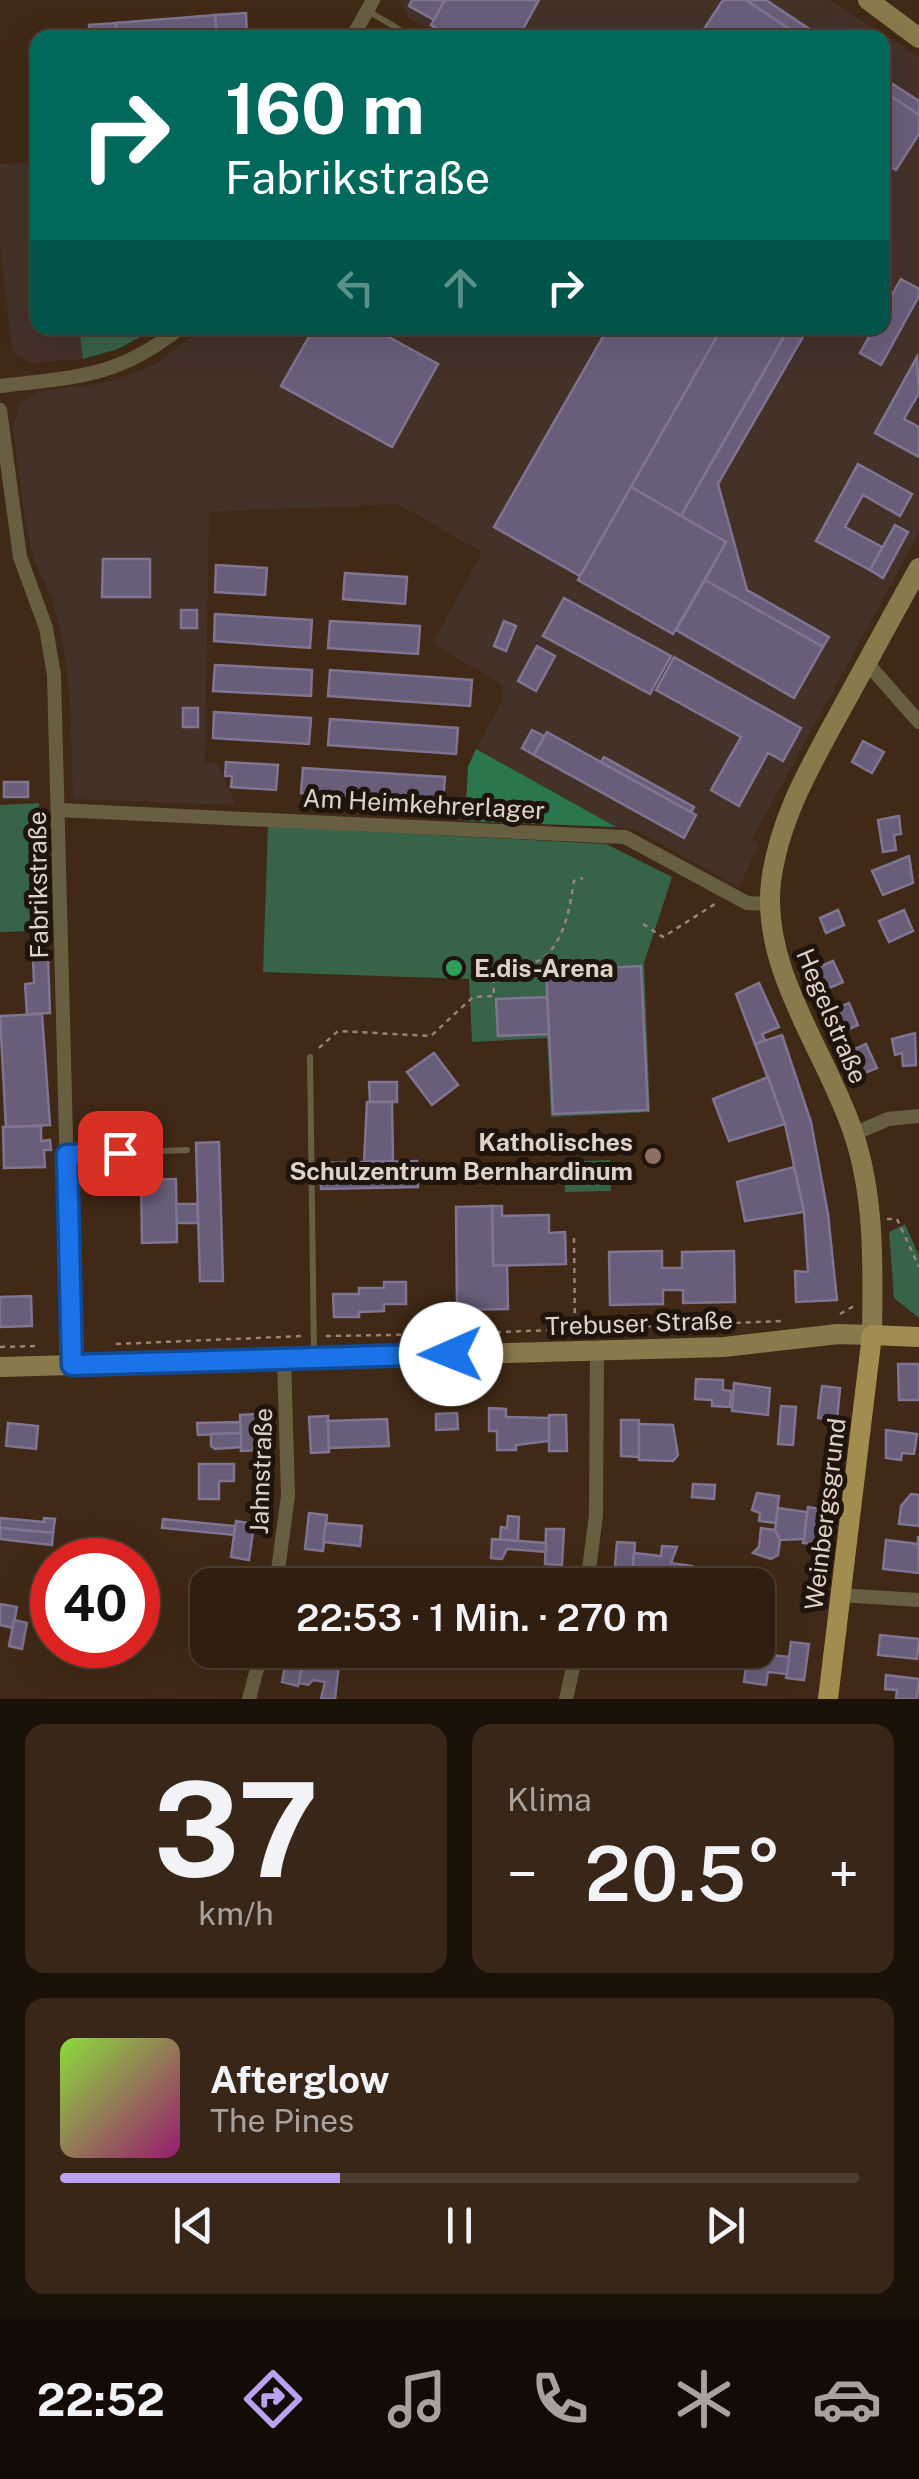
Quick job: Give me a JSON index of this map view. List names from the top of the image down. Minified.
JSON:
{"streets":{"main road":["Hegelstraße","Trebuser Straße","Weinbergsgrund"],"street":["Am Heimkehrerlager","Fabrikstraße","Jahnstraße"]},"crossings":[["Am Heimkehrerlager","Fabrikstraße"],["Am Heimkehrerlager","Hegelstraße"],["Fabrikstraße","Trebuser Straße"],["Hegelstraße","Trebuser Straße"],["Hegelstraße","Weinbergsgrund"],["Trebuser Straße","Jahnstraße"],["Trebuser Straße","Weinbergsgrund"]],"places":["E.dis-Arena","Katholisches Schulzentrum Bernhardinum"],"page":{"turn":["160 m","Fabrikstraße"],"limit":"40","trip":"22:53 · 1 Min. · 270 m","tile":[["37","km/h"],"Klima"],"heat":["−","20.5°","+"],"song":["Afterglow","The Pines"],"tabs":"22:52"}}
